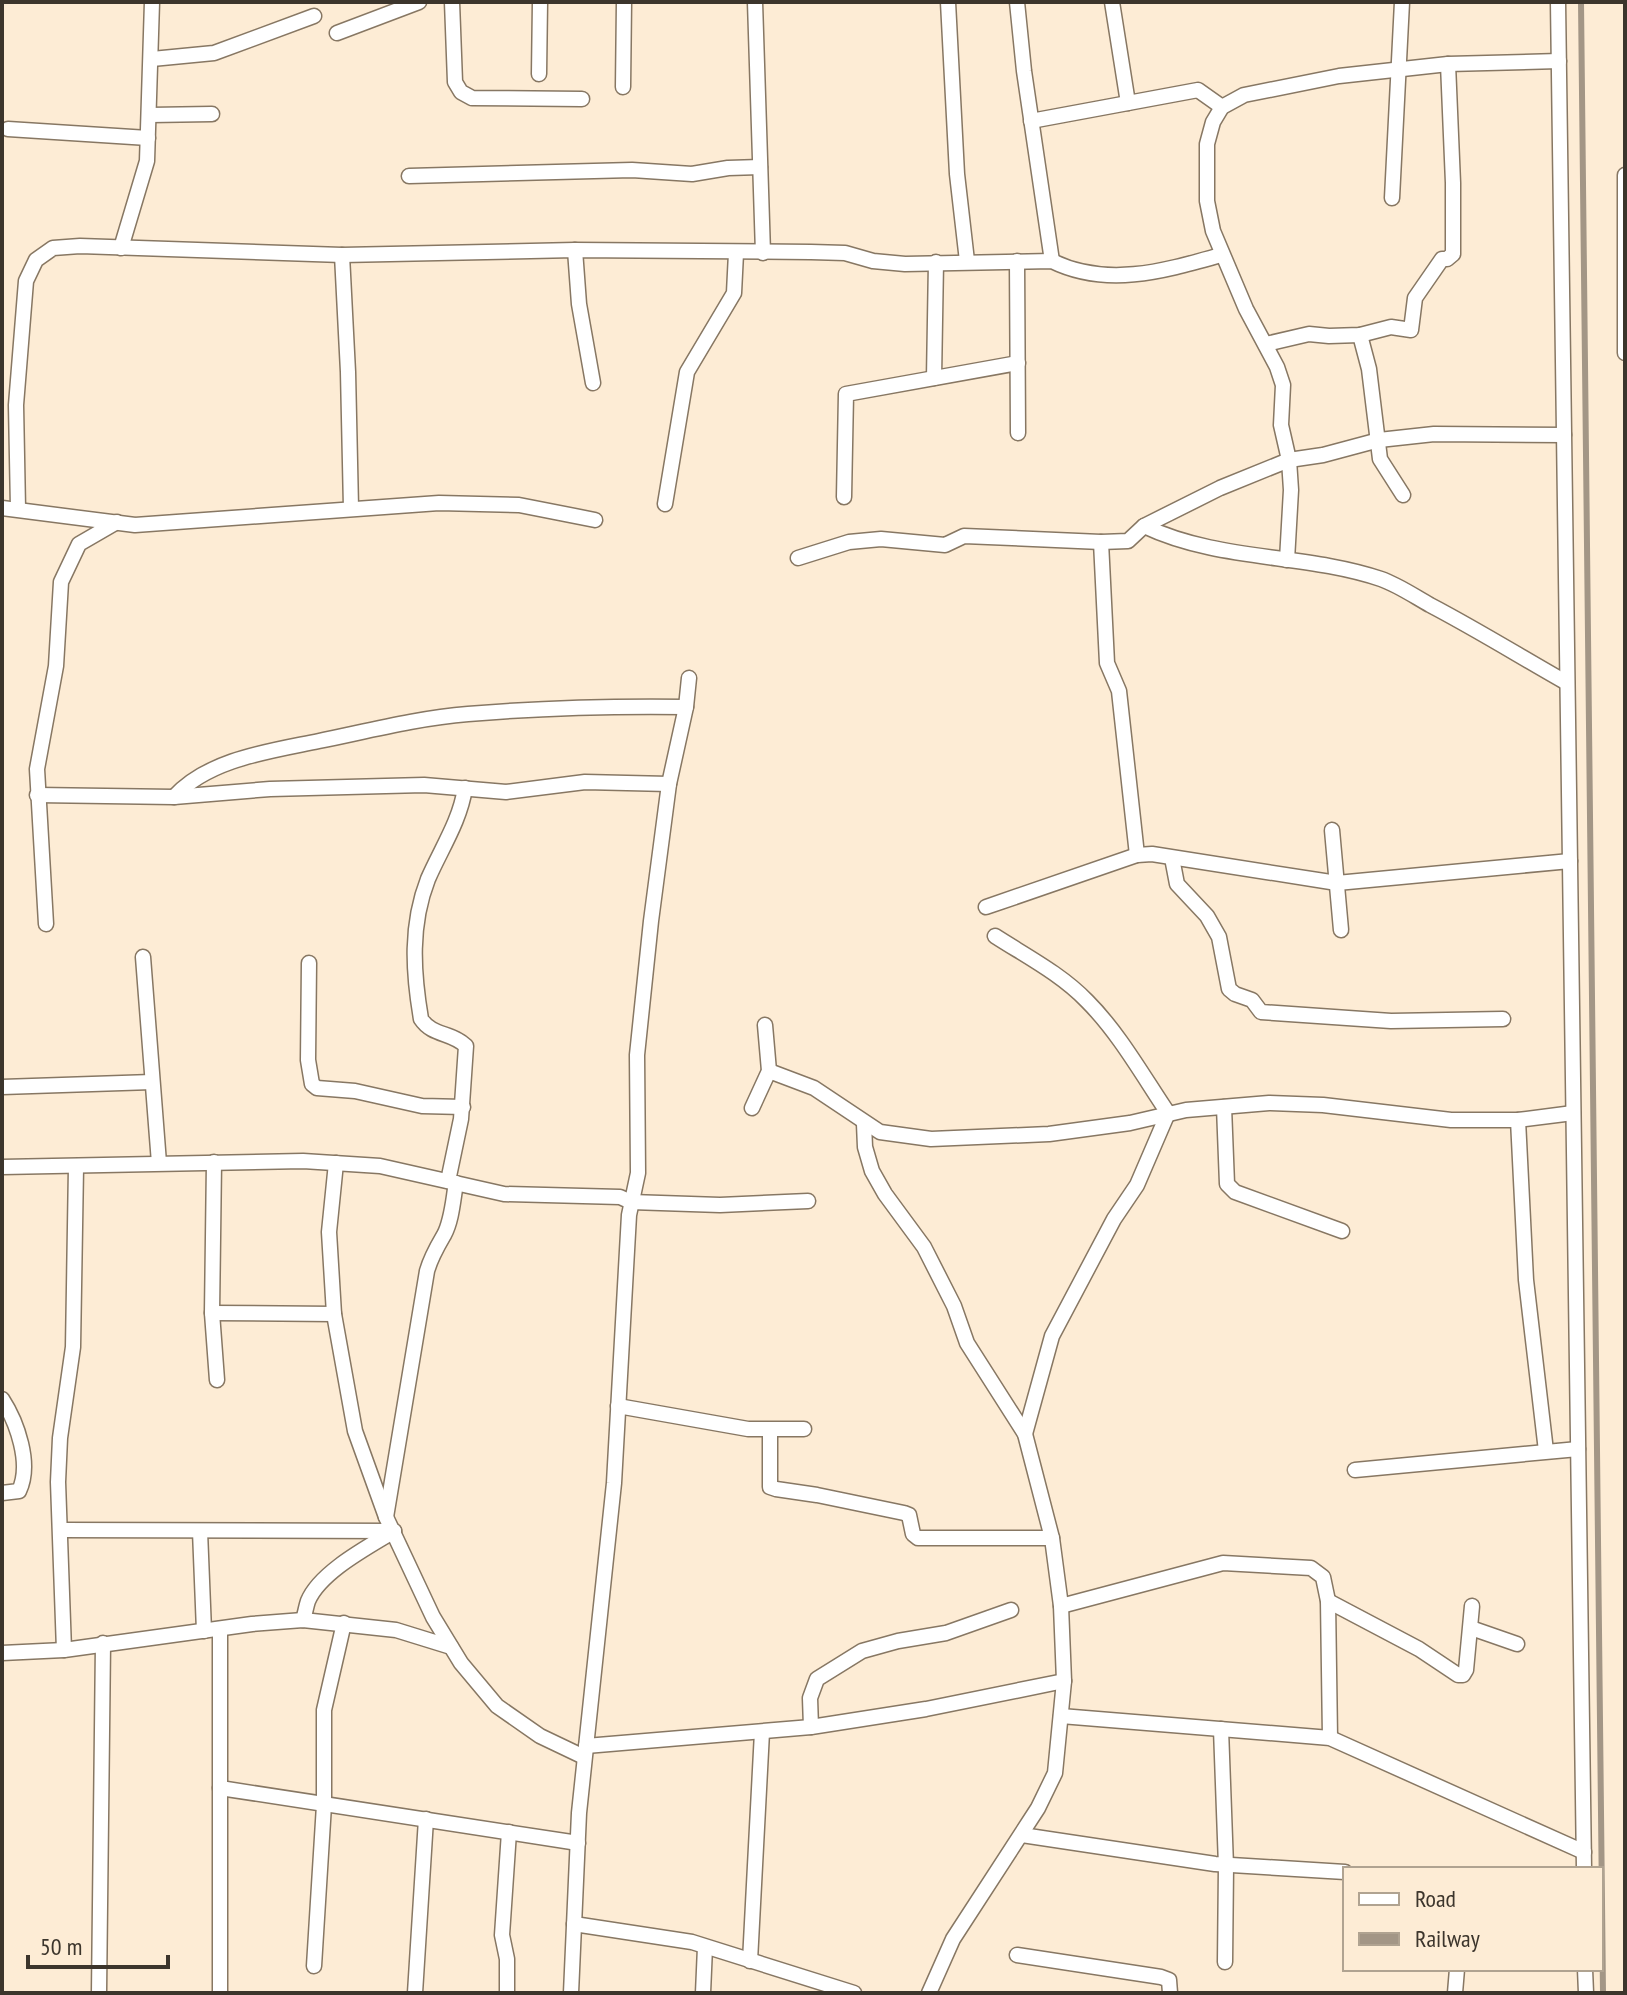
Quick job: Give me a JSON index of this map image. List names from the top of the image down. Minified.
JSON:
{"legend":["Road","Railway"],"scale_bar":"50 m"}
